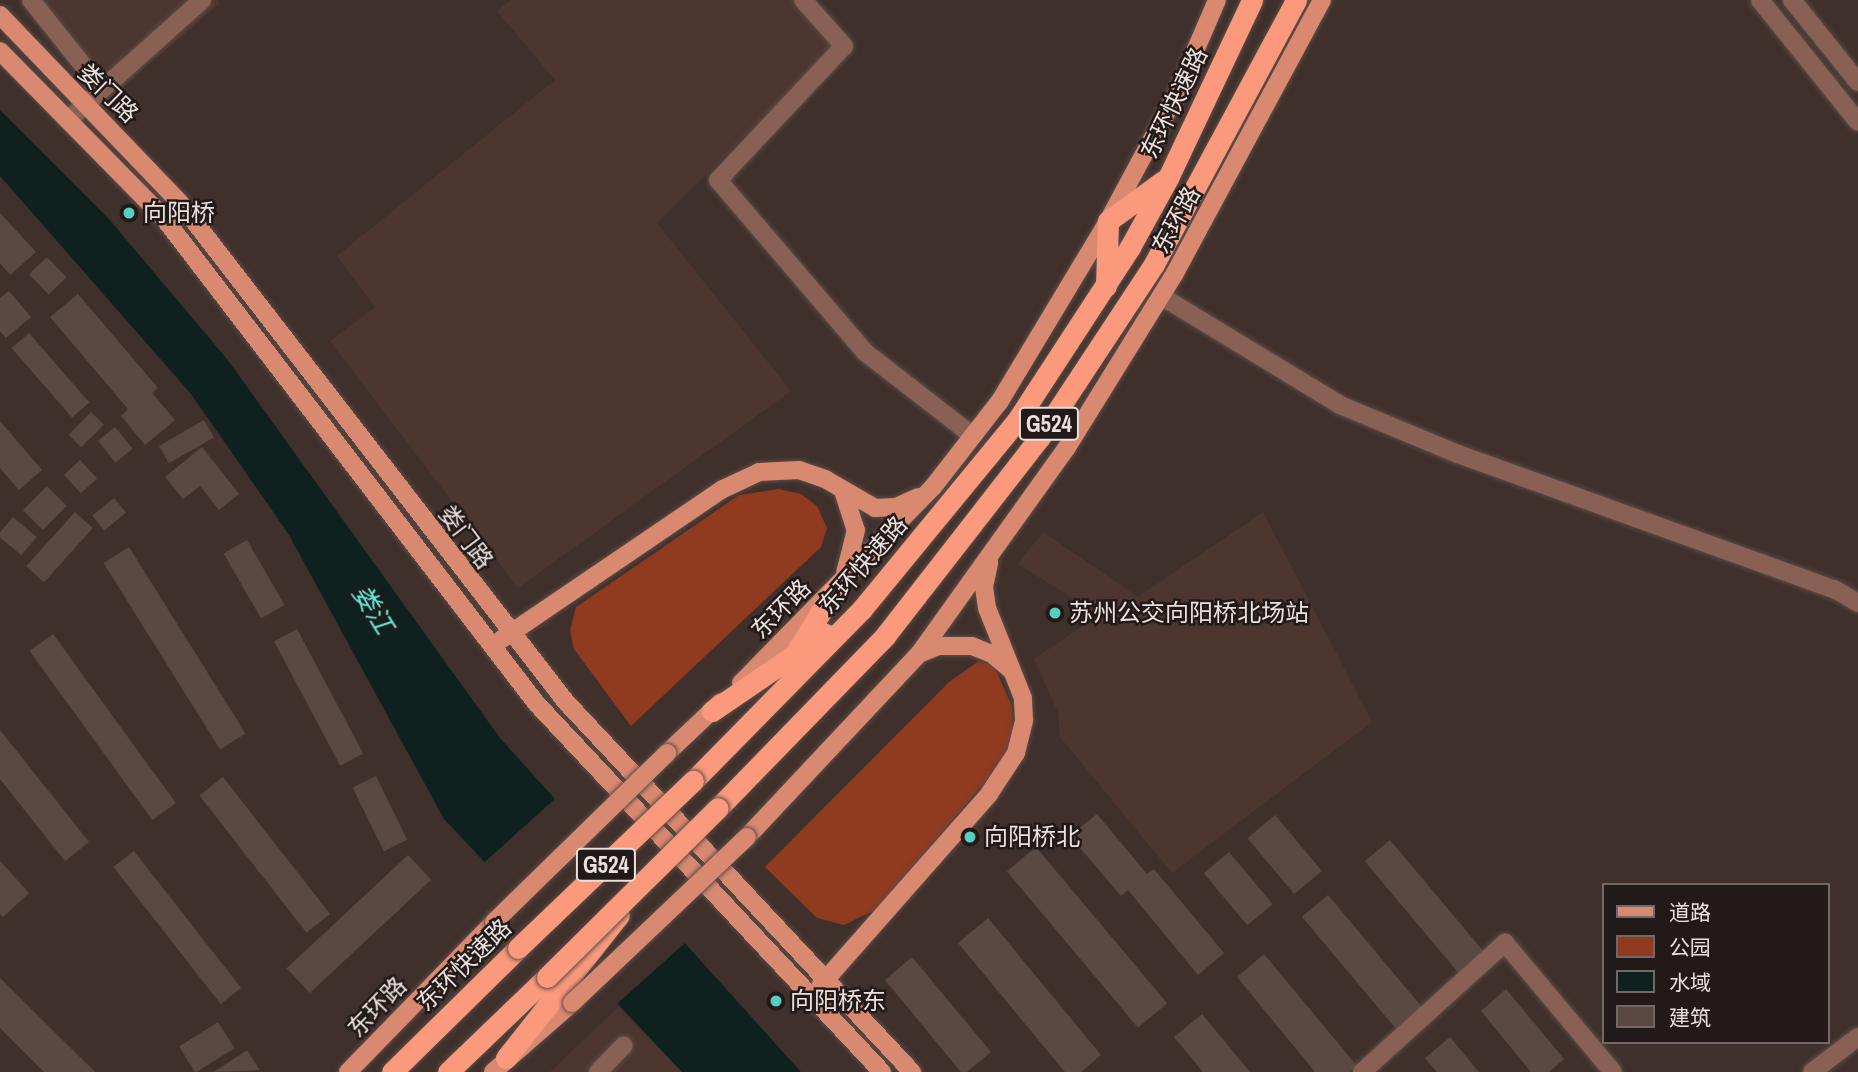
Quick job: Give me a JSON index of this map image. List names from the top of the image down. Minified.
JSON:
{"streets":{"highway":["东环快速路","G524"],"main road":["娄门路","东环路"]},"crossings":[["东环路","G524"]],"water":["娄江"],"places":["向阳桥","苏州公交向阳桥北场站","向阳桥北","向阳桥东"],"legend":["道路","公园","水域","建筑"]}
